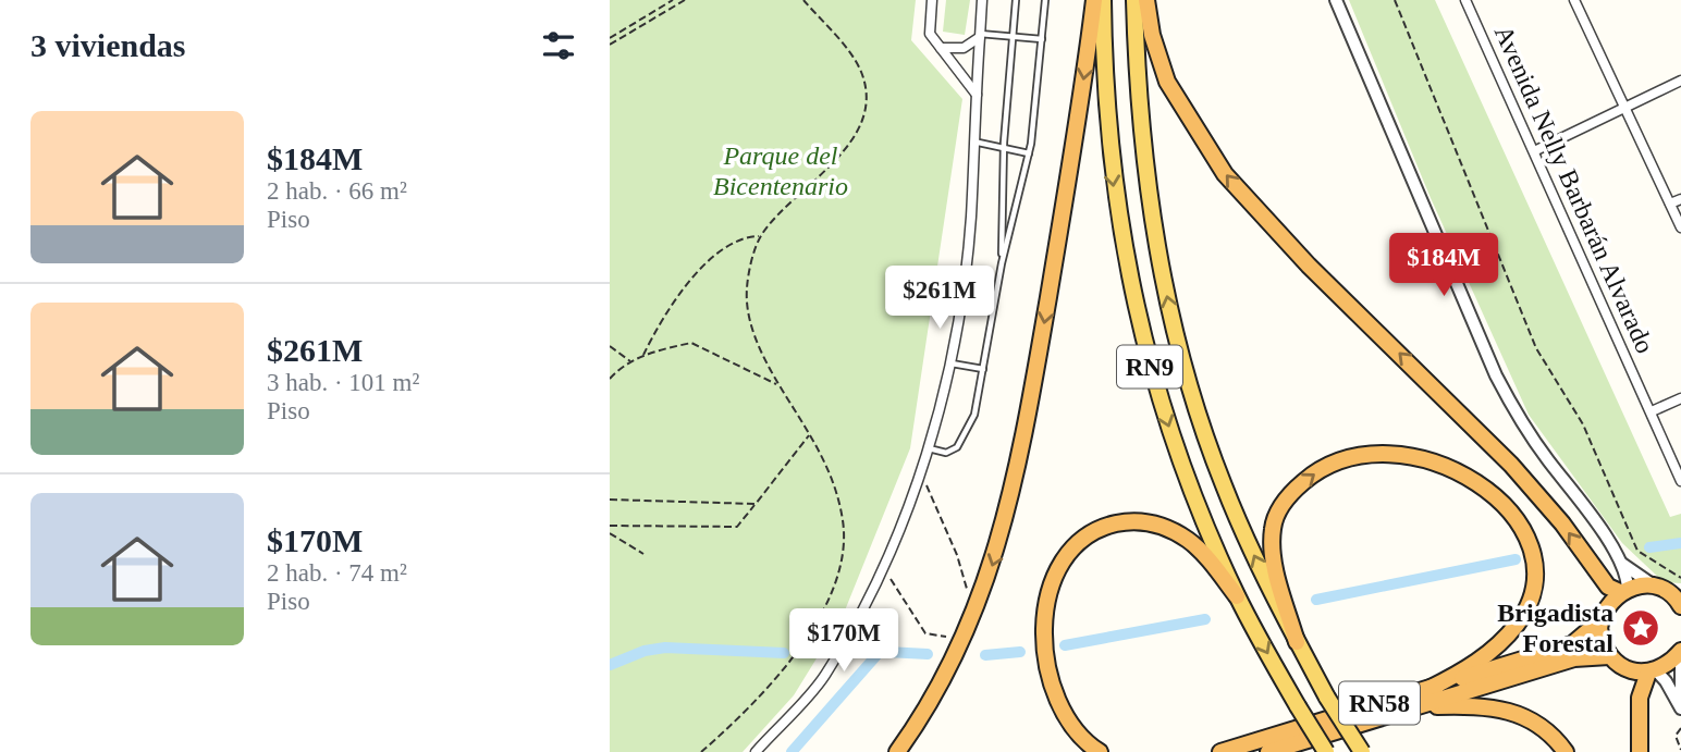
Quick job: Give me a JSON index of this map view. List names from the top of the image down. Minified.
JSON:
{"streets":{"highway":["RN58"],"main road":["RN9"],"street":["Avenida Nelly Barbarán Alvarado"]},"parks":["Parque del Bicentenario"],"places":{"place":["Brigadista Forestal"]},"page":{"heading":"3 viviendas","list":[{"name":"$184M","note":"2 hab. · 66 m² · Piso"},{"name":"$261M","note":"3 hab. · 101 m² · Piso"},{"name":"$170M","note":"2 hab. · 74 m² · Piso"}],"price":["$184M","$261M","$170M"]}}
